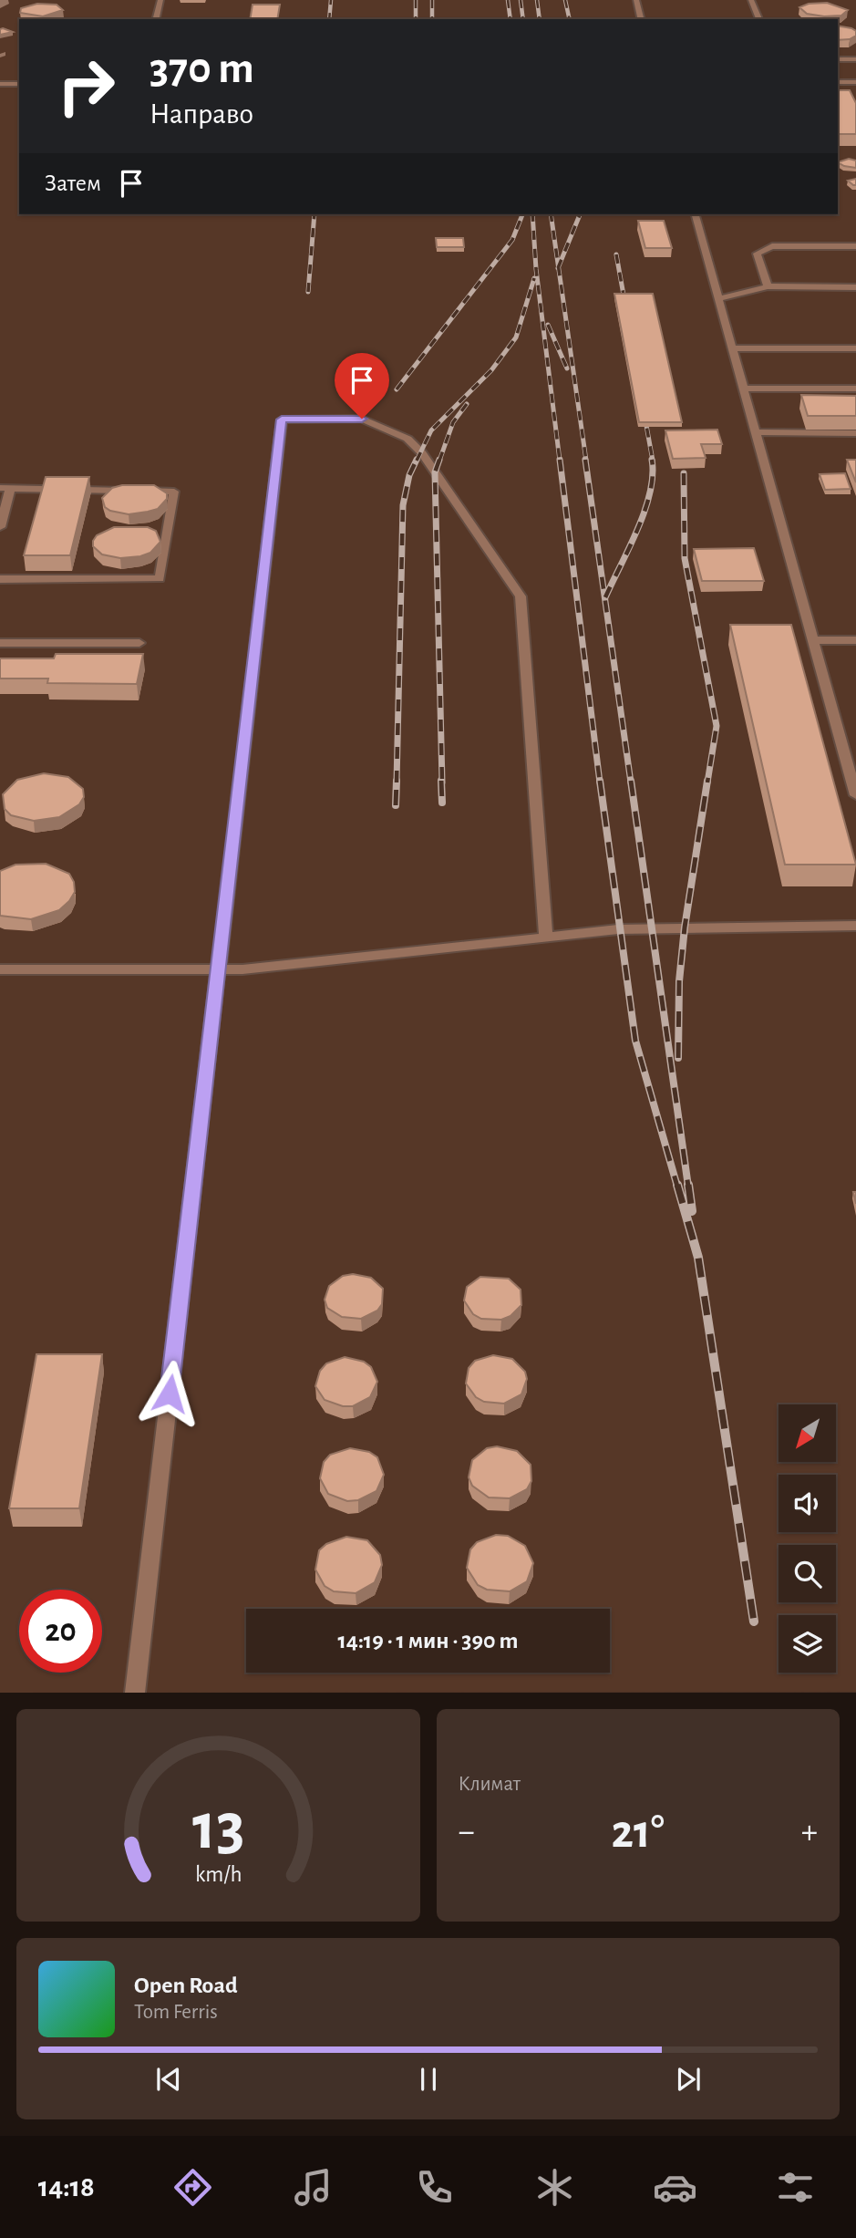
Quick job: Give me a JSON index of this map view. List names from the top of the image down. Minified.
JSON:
{"north":"bottom left","page":{"turn":["370 m","Направо"],"then":"Затем","limit":"20","trip":"14:19 · 1 мин · 390 m","tile":"Климат","heat":["−","21°","+"],"song":["Open Road","Tom Ferris"],"tabs":"14:18","gauge":["13","km/h"]}}
